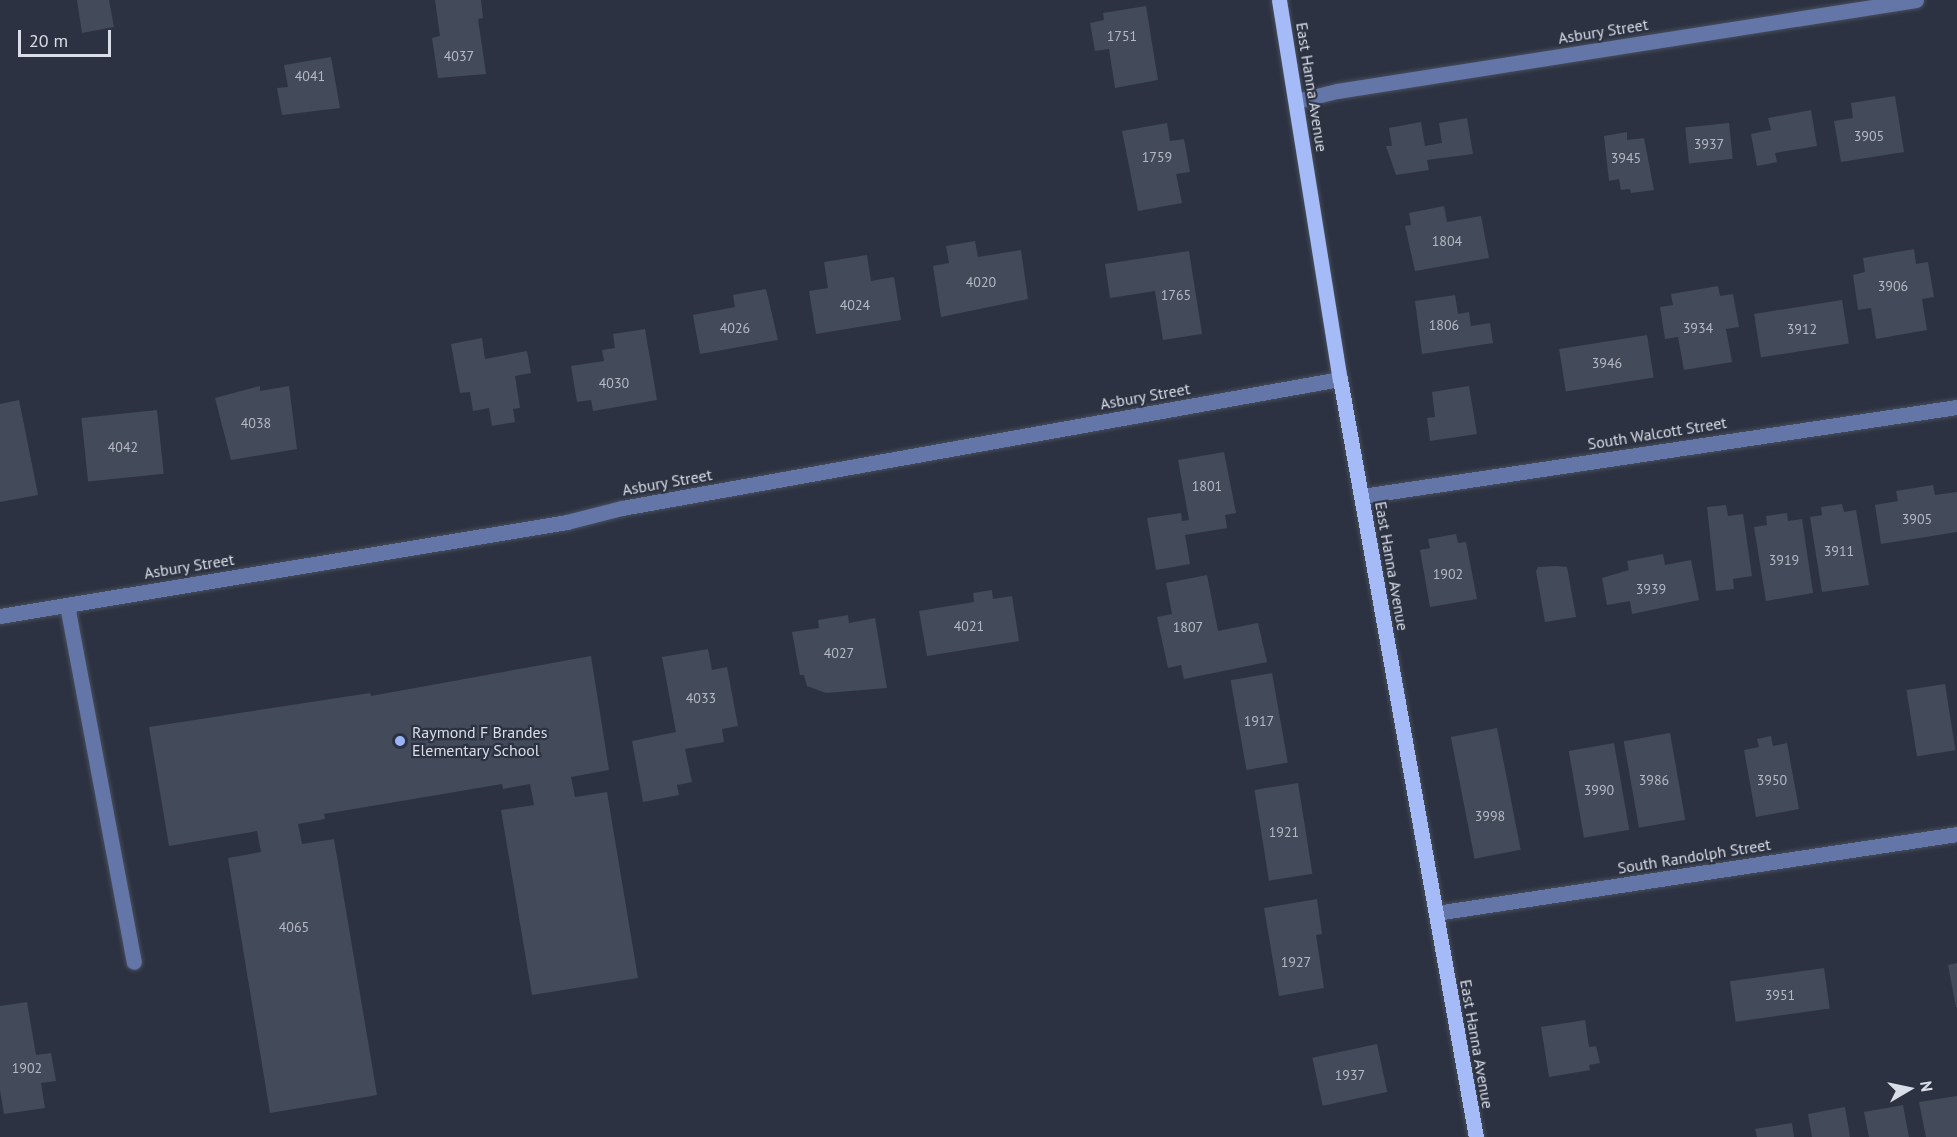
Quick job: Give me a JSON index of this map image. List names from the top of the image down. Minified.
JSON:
{"streets":{"main road":["East Hanna Avenue"],"street":["Asbury Street","South Walcott Street","South Randolph Street"]},"crossings":[["Asbury Street","East Hanna Avenue"],["East Hanna Avenue","South Walcott Street"],["East Hanna Avenue","South Randolph Street"]],"places":["Raymond F Brandes Elementary School"],"house_numbers":["1751","4037","4041","3905","3937","1759","3945","1804","4020","3906","1765","4024","1806","4026","3934","3912","3946","4030","4038","4042","1801","3905","3911","3919","1902","3939","4021","1807","4027","4033","1917","3986","3950","3990","3998","1921","4065","1927","3951","1902","1937"],"scale_bar":"20 m","north":"right"}
